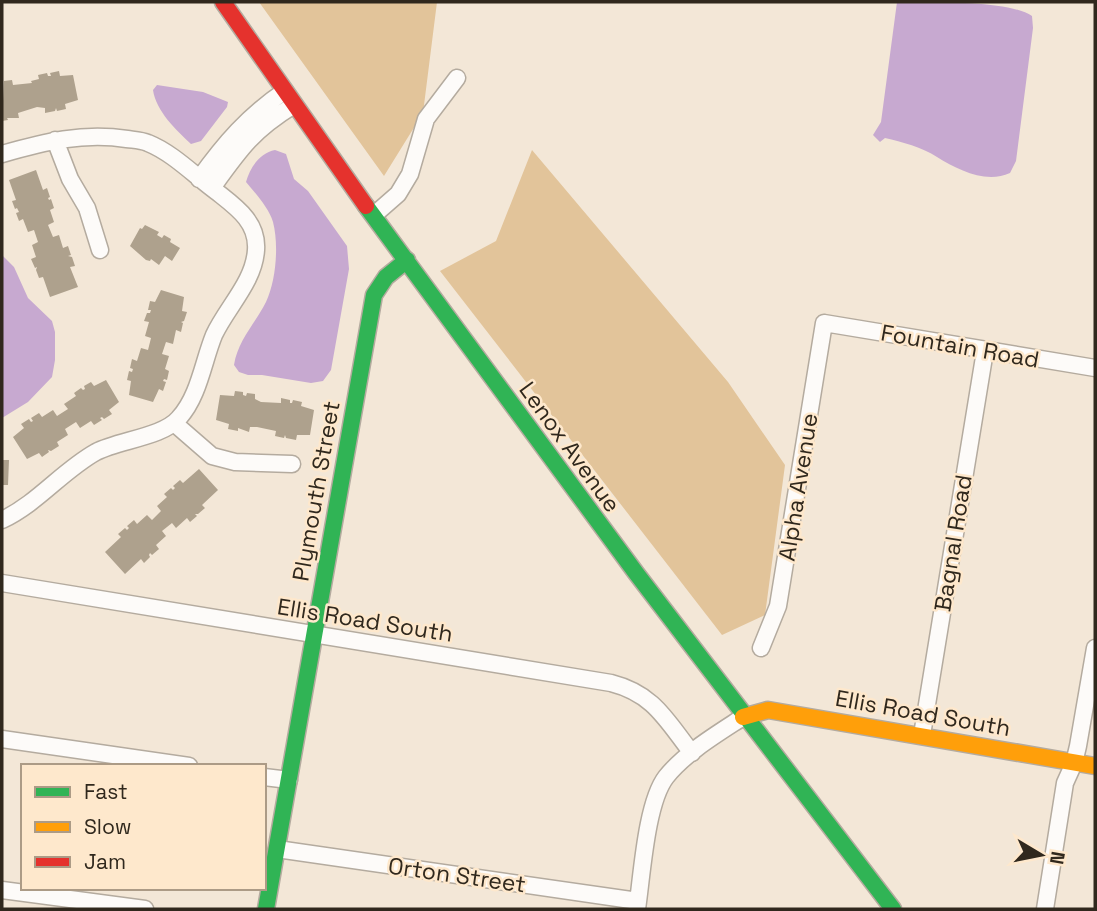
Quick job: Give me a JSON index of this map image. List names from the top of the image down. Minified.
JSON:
{"streets":{"main road":["Lenox Avenue","Plymouth Street","Ellis Road South"],"street":["Fountain Road","Alpha Avenue","Bagnal Road","Orton Street"]},"crossings":[["Fountain Road","Alpha Avenue"],["Fountain Road","Bagnal Road"],["Lenox Avenue","Plymouth Street"],["Lenox Avenue","Ellis Road South"],["Plymouth Street","Ellis Road South"],["Plymouth Street","Orton Street"],["Bagnal Road","Ellis Road South"]],"legend":["Fast","Slow","Jam"],"north":"right"}
